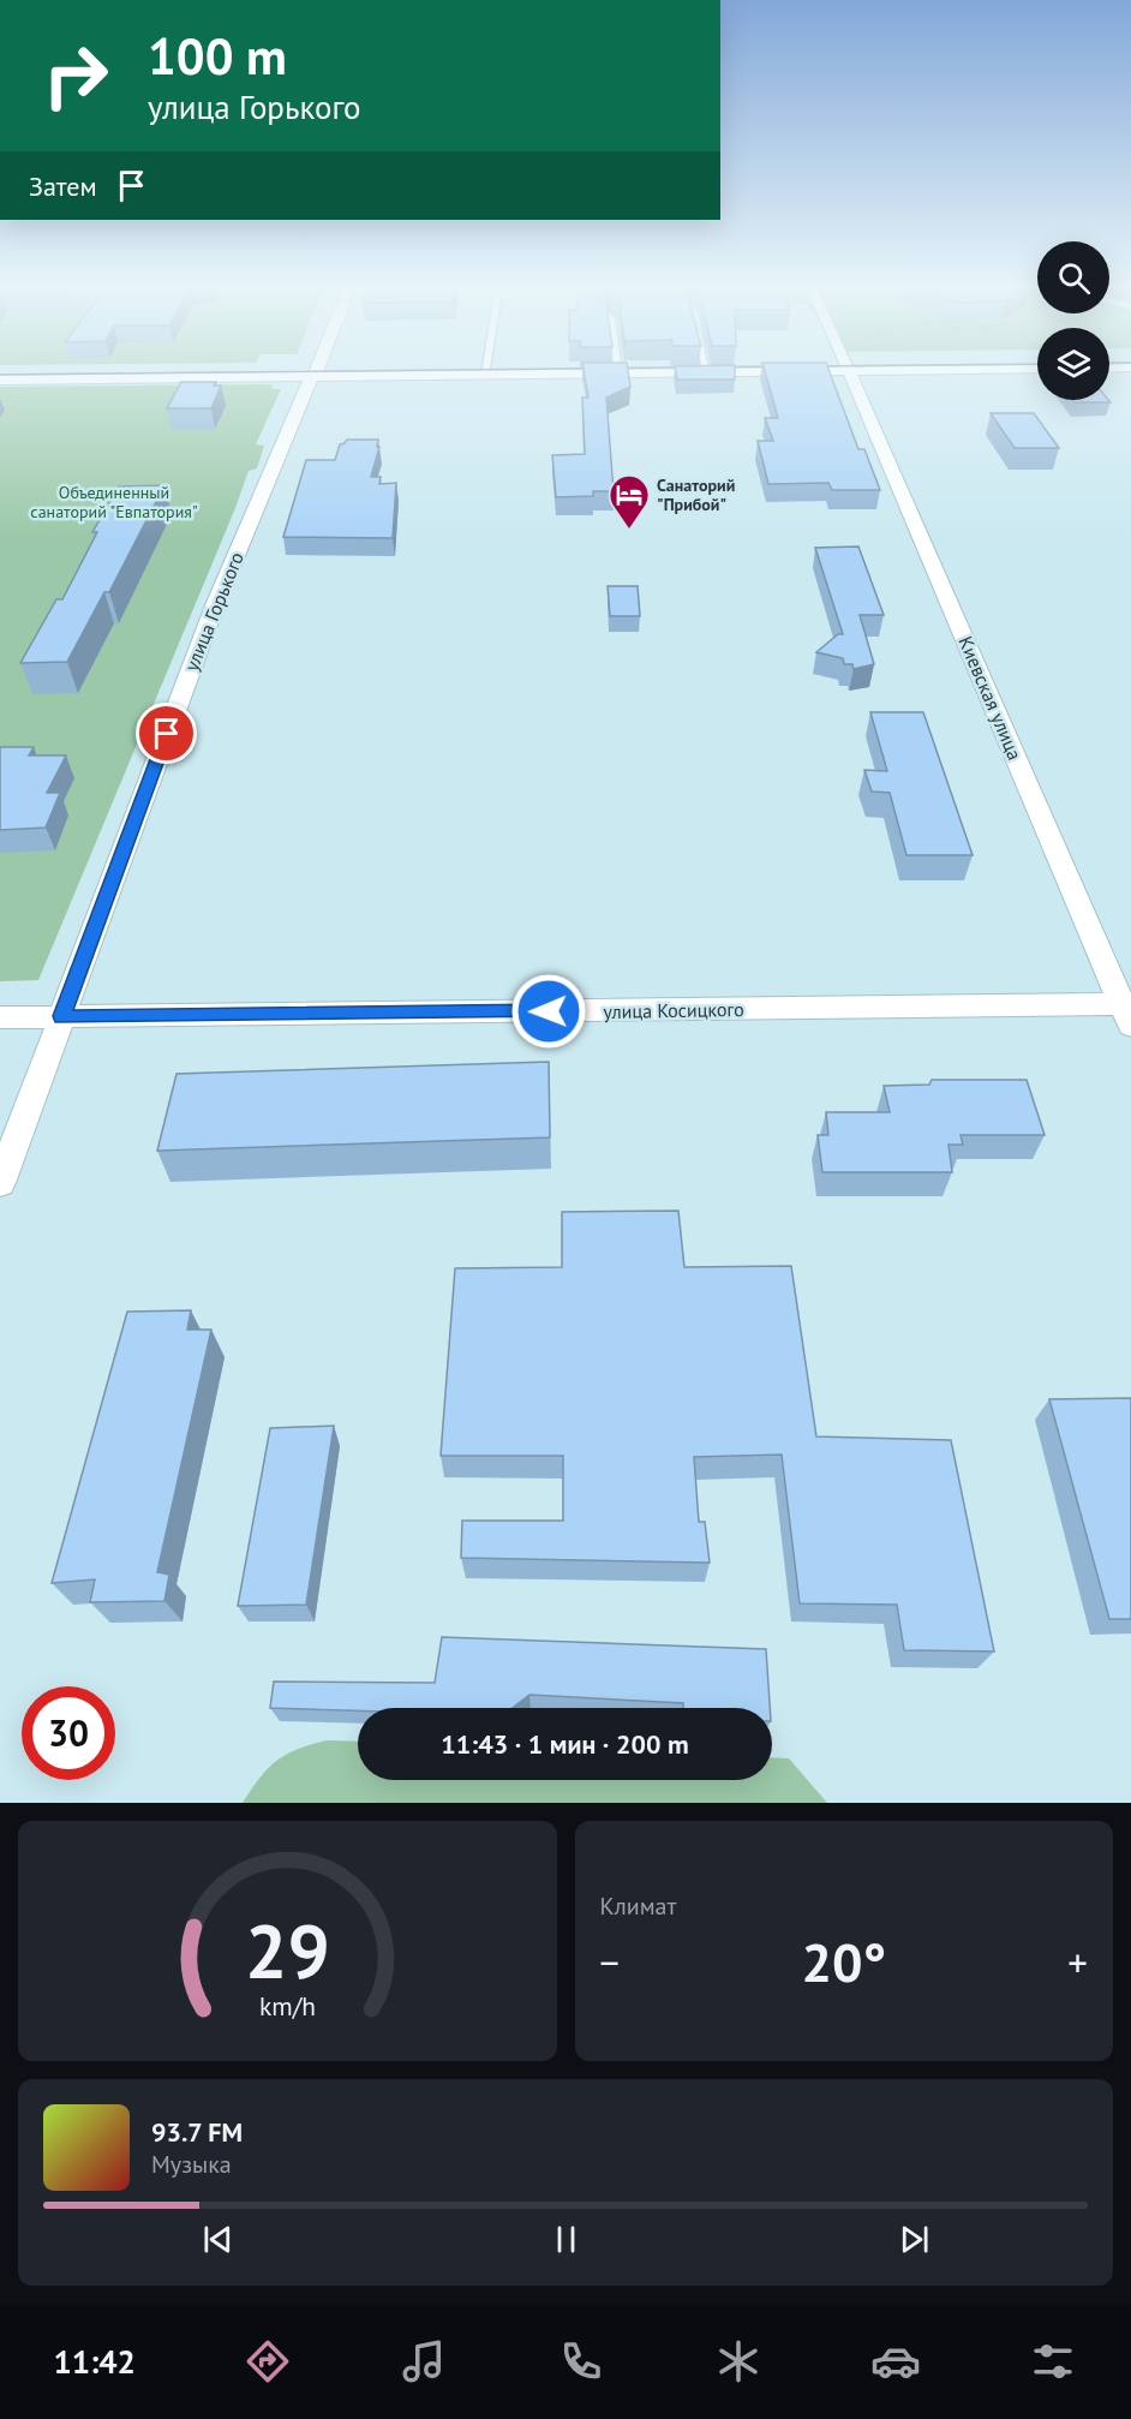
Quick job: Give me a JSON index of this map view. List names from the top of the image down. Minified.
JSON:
{"streets":{"street":["улица Горького","Киевская улица","улица Косицкого"]},"crossings":[["улица Горького","улица Косицкого"],["Киевская улица","улица Косицкого"]],"parks":["Объединенный санаторий \"Евпатория\""],"places":{"hotel":["Санаторий \"Прибой\""]},"page":{"turn":["100 m","улица Горького"],"then":"Затем","limit":"30","trip":"11:43 · 1 мин · 200 m","tile":"Климат","heat":["−","20°","+"],"song":["93.7 FM","Музыка"],"tabs":"11:42","gauge":["29","km/h"]}}
